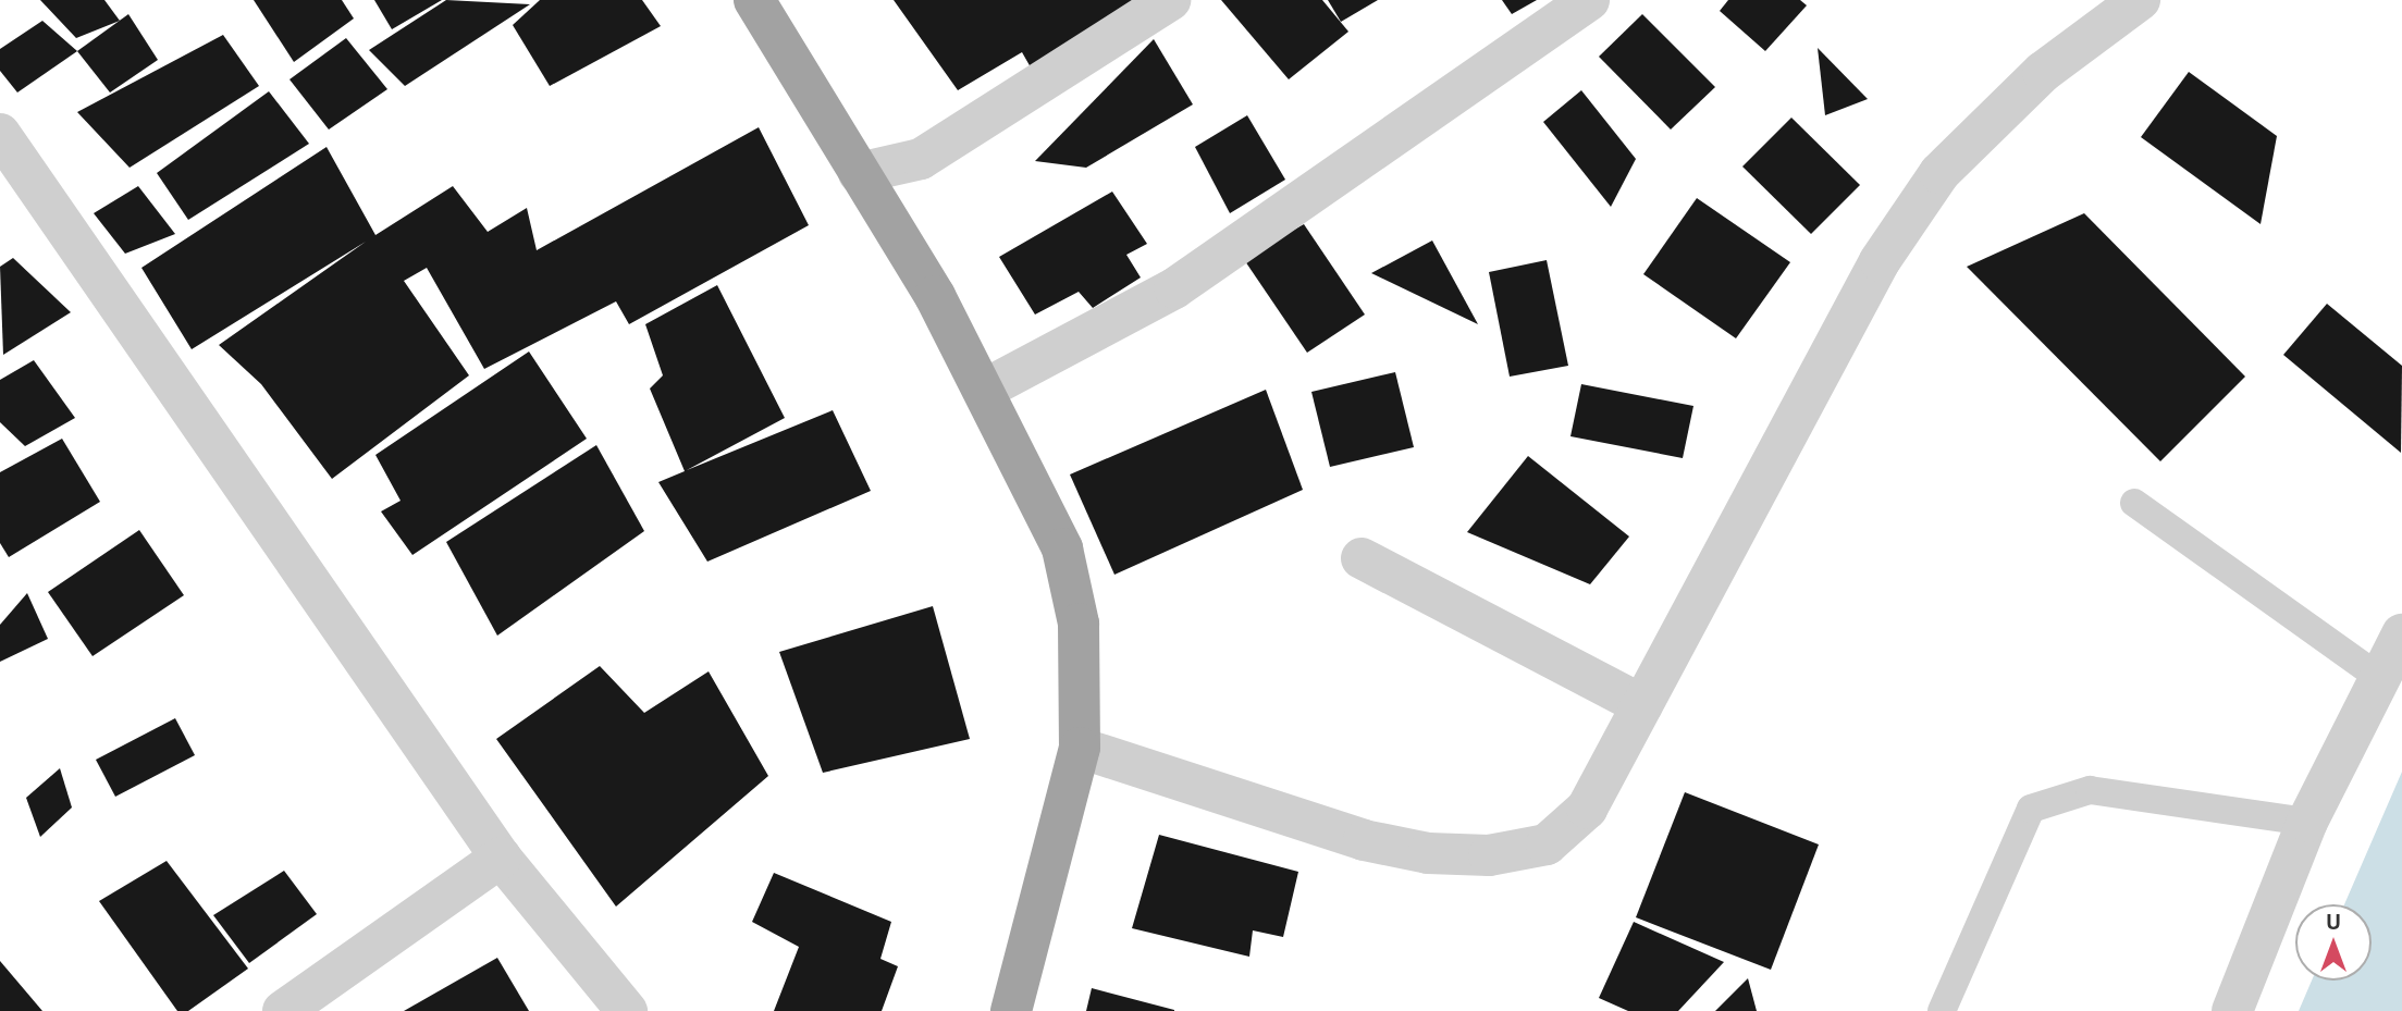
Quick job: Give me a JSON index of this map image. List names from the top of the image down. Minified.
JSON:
{"north":"top"}
